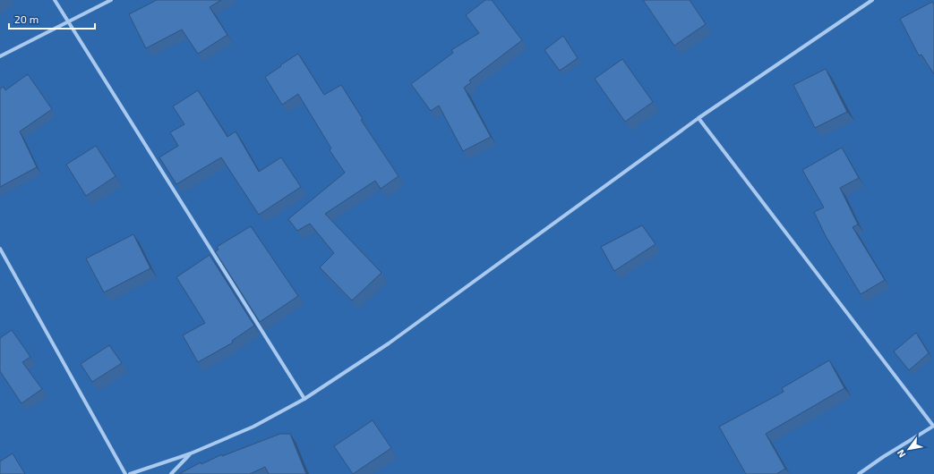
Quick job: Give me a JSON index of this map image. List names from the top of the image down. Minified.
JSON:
{"scale_bar":"20 m","north":"bottom left"}
